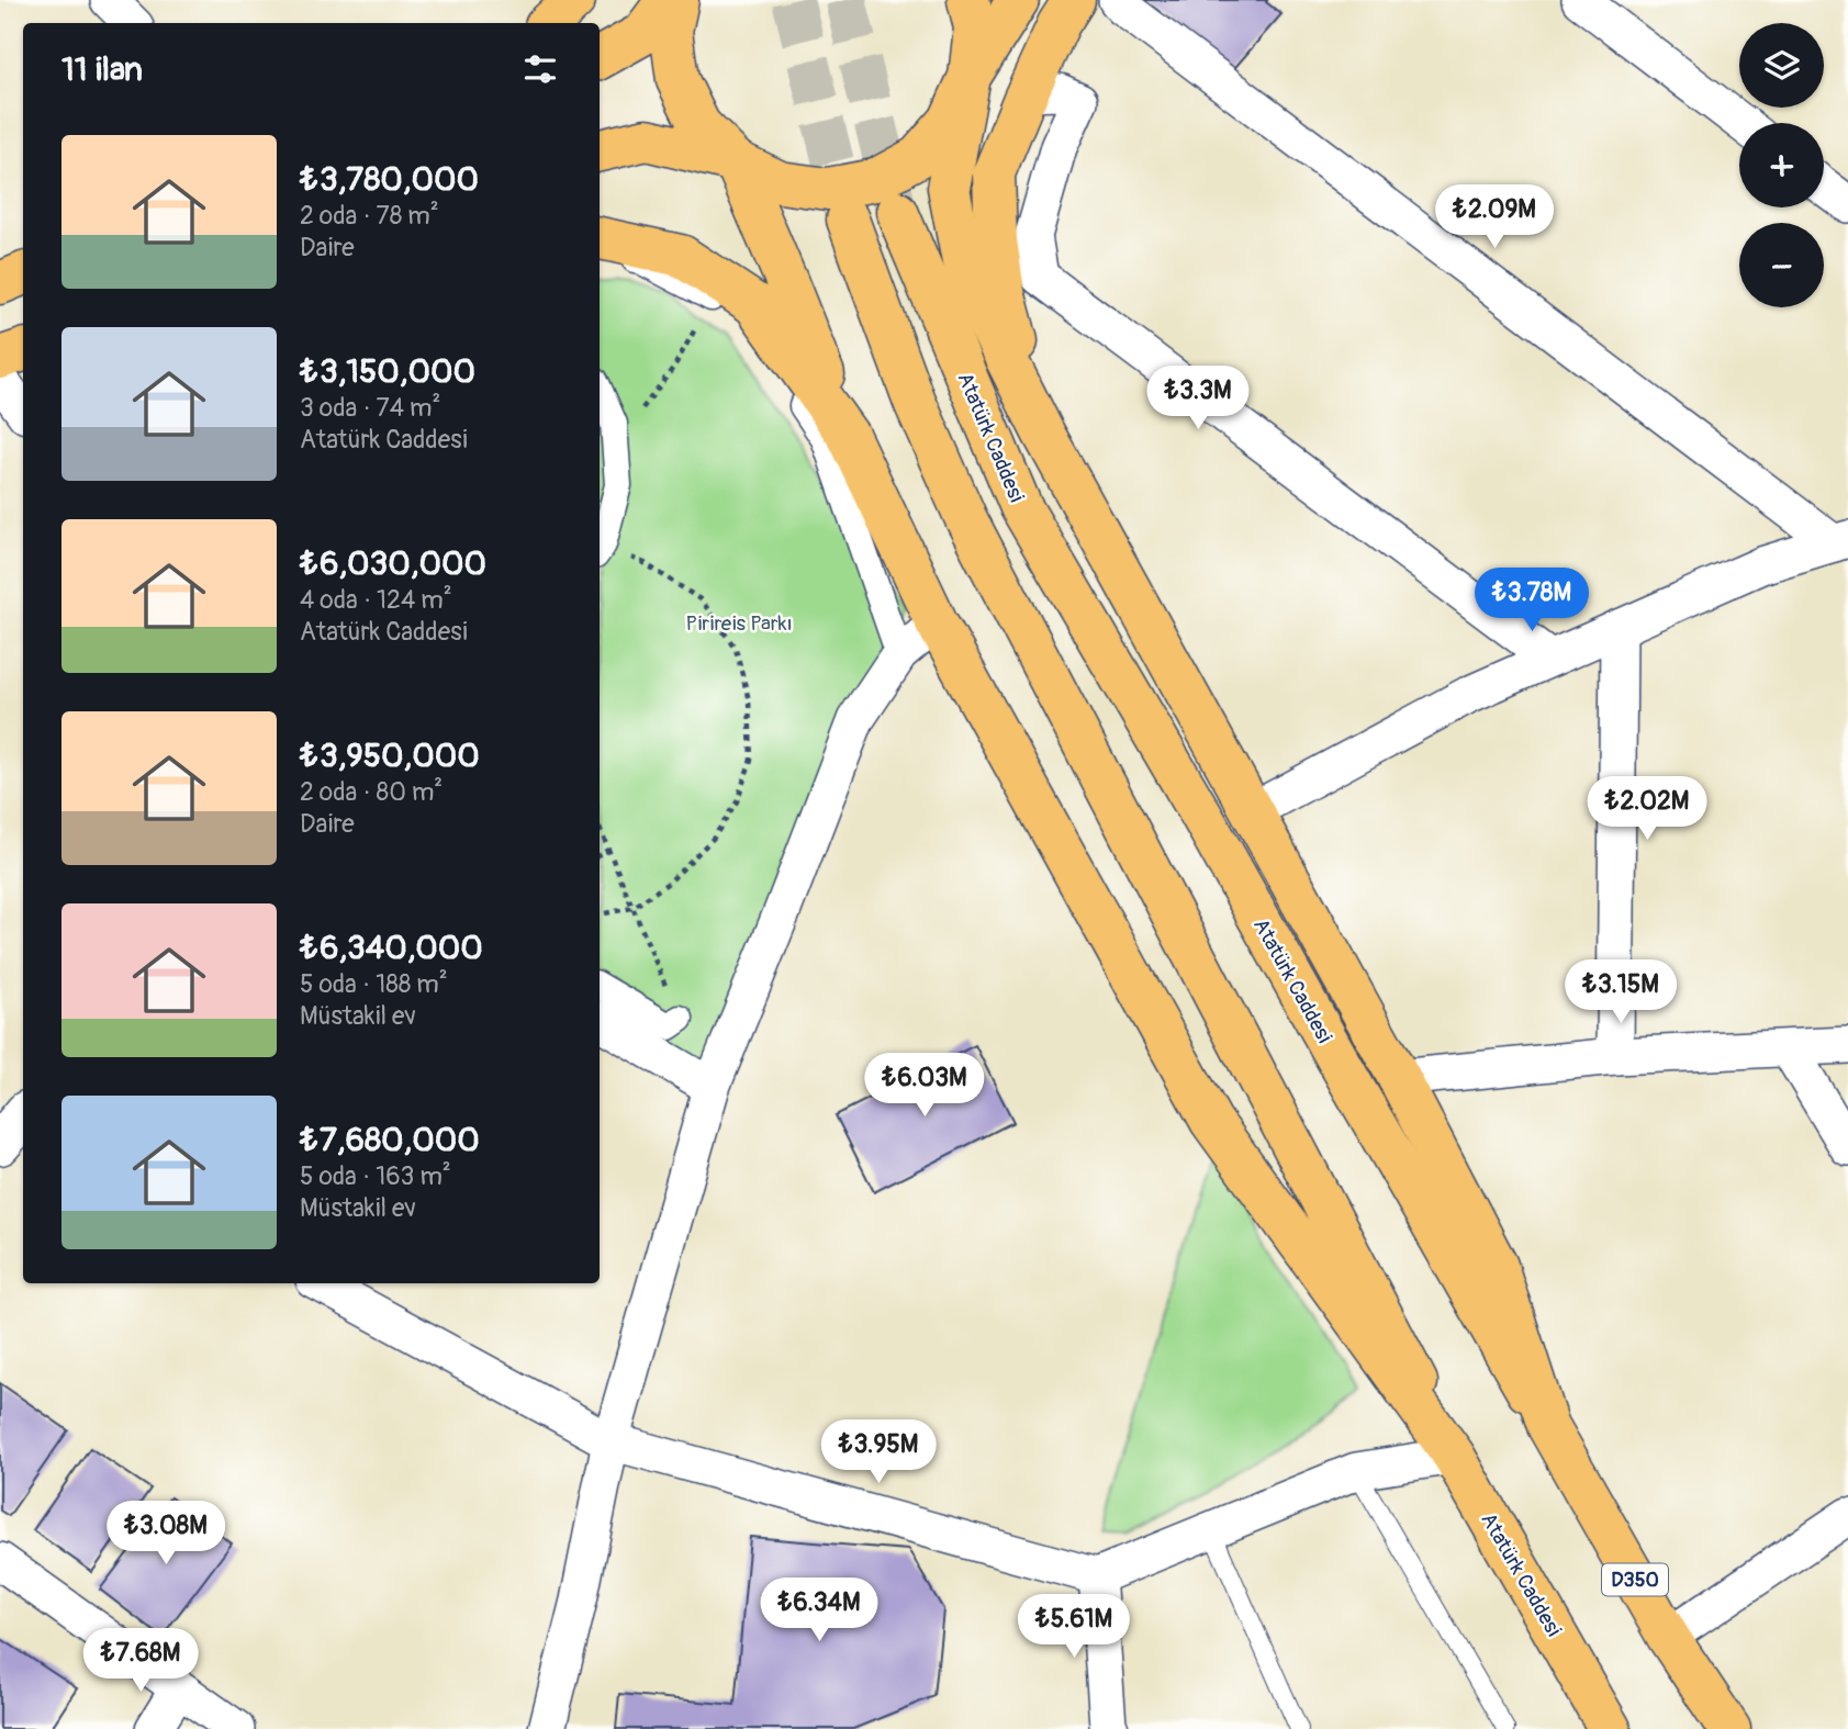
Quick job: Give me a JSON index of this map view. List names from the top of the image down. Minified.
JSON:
{"streets":{"main road":["Atatürk Caddesi","D350"]},"parks":["Pirireis Parkı"],"page":{"map_buttons":["+","−"],"heading":"11 ilan","list":[{"name":"₺3,780,000","note":"2 oda · 78 m² · Daire"},{"name":"₺3,150,000","note":"3 oda · 74 m² · Atatürk Caddesi"},{"name":"₺6,030,000","note":"4 oda · 124 m² · Atatürk Caddesi"},{"name":"₺3,950,000","note":"2 oda · 80 m² · Daire"},{"name":"₺6,340,000","note":"5 oda · 188 m² · Müstakil ev"},{"name":"₺7,680,000","note":"5 oda · 163 m² · Müstakil ev"}],"price":["₺2.09M","₺3.3M","₺3.78M","₺2.02M","₺3.15M","₺6.03M","₺3.95M","₺3.08M","₺6.34M","₺5.61M","₺7.68M"]}}
